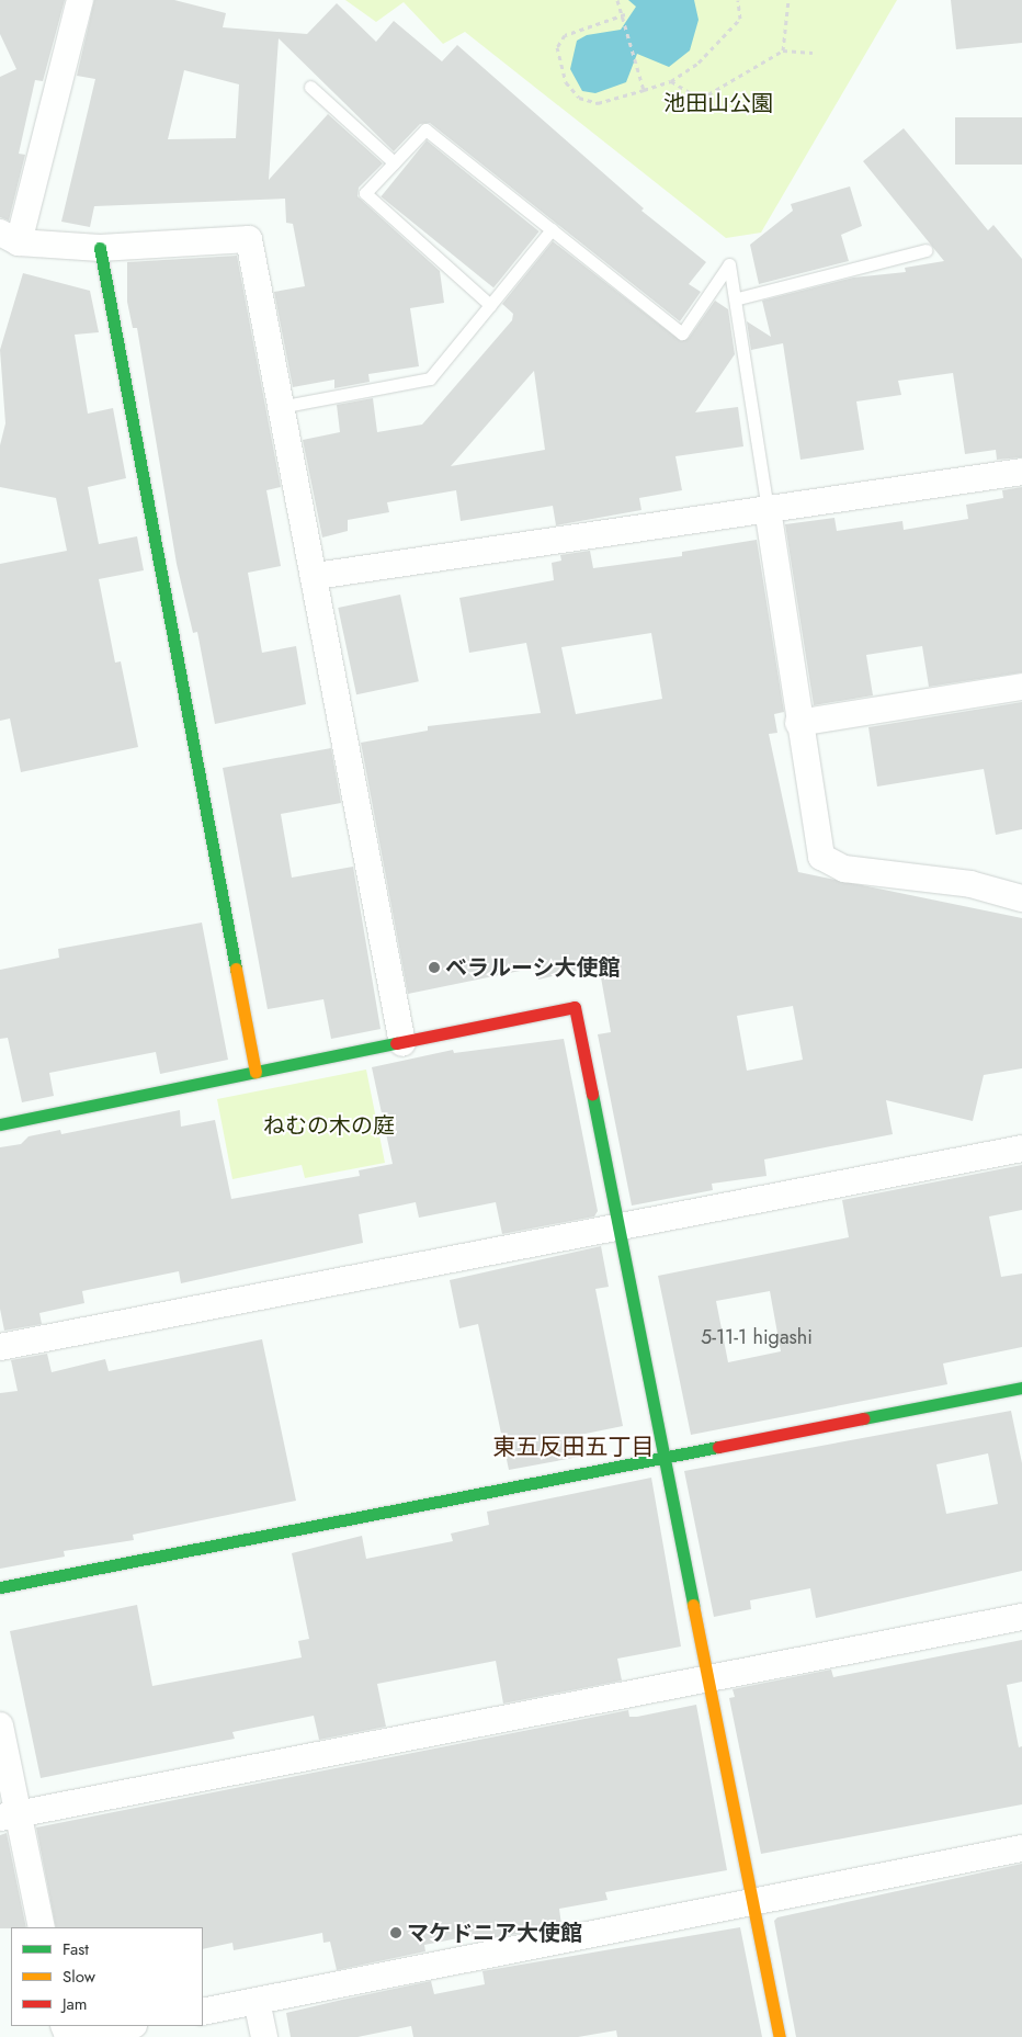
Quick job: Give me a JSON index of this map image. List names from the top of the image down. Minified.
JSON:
{"districts":["東五反田五丁目"],"parks":["池田山公園","ねむの木の庭"],"places":["ベラルーシ大使館","マケドニア大使館"],"house_numbers":["5-11-1 higashi"],"legend":["Fast","Slow","Jam"]}
